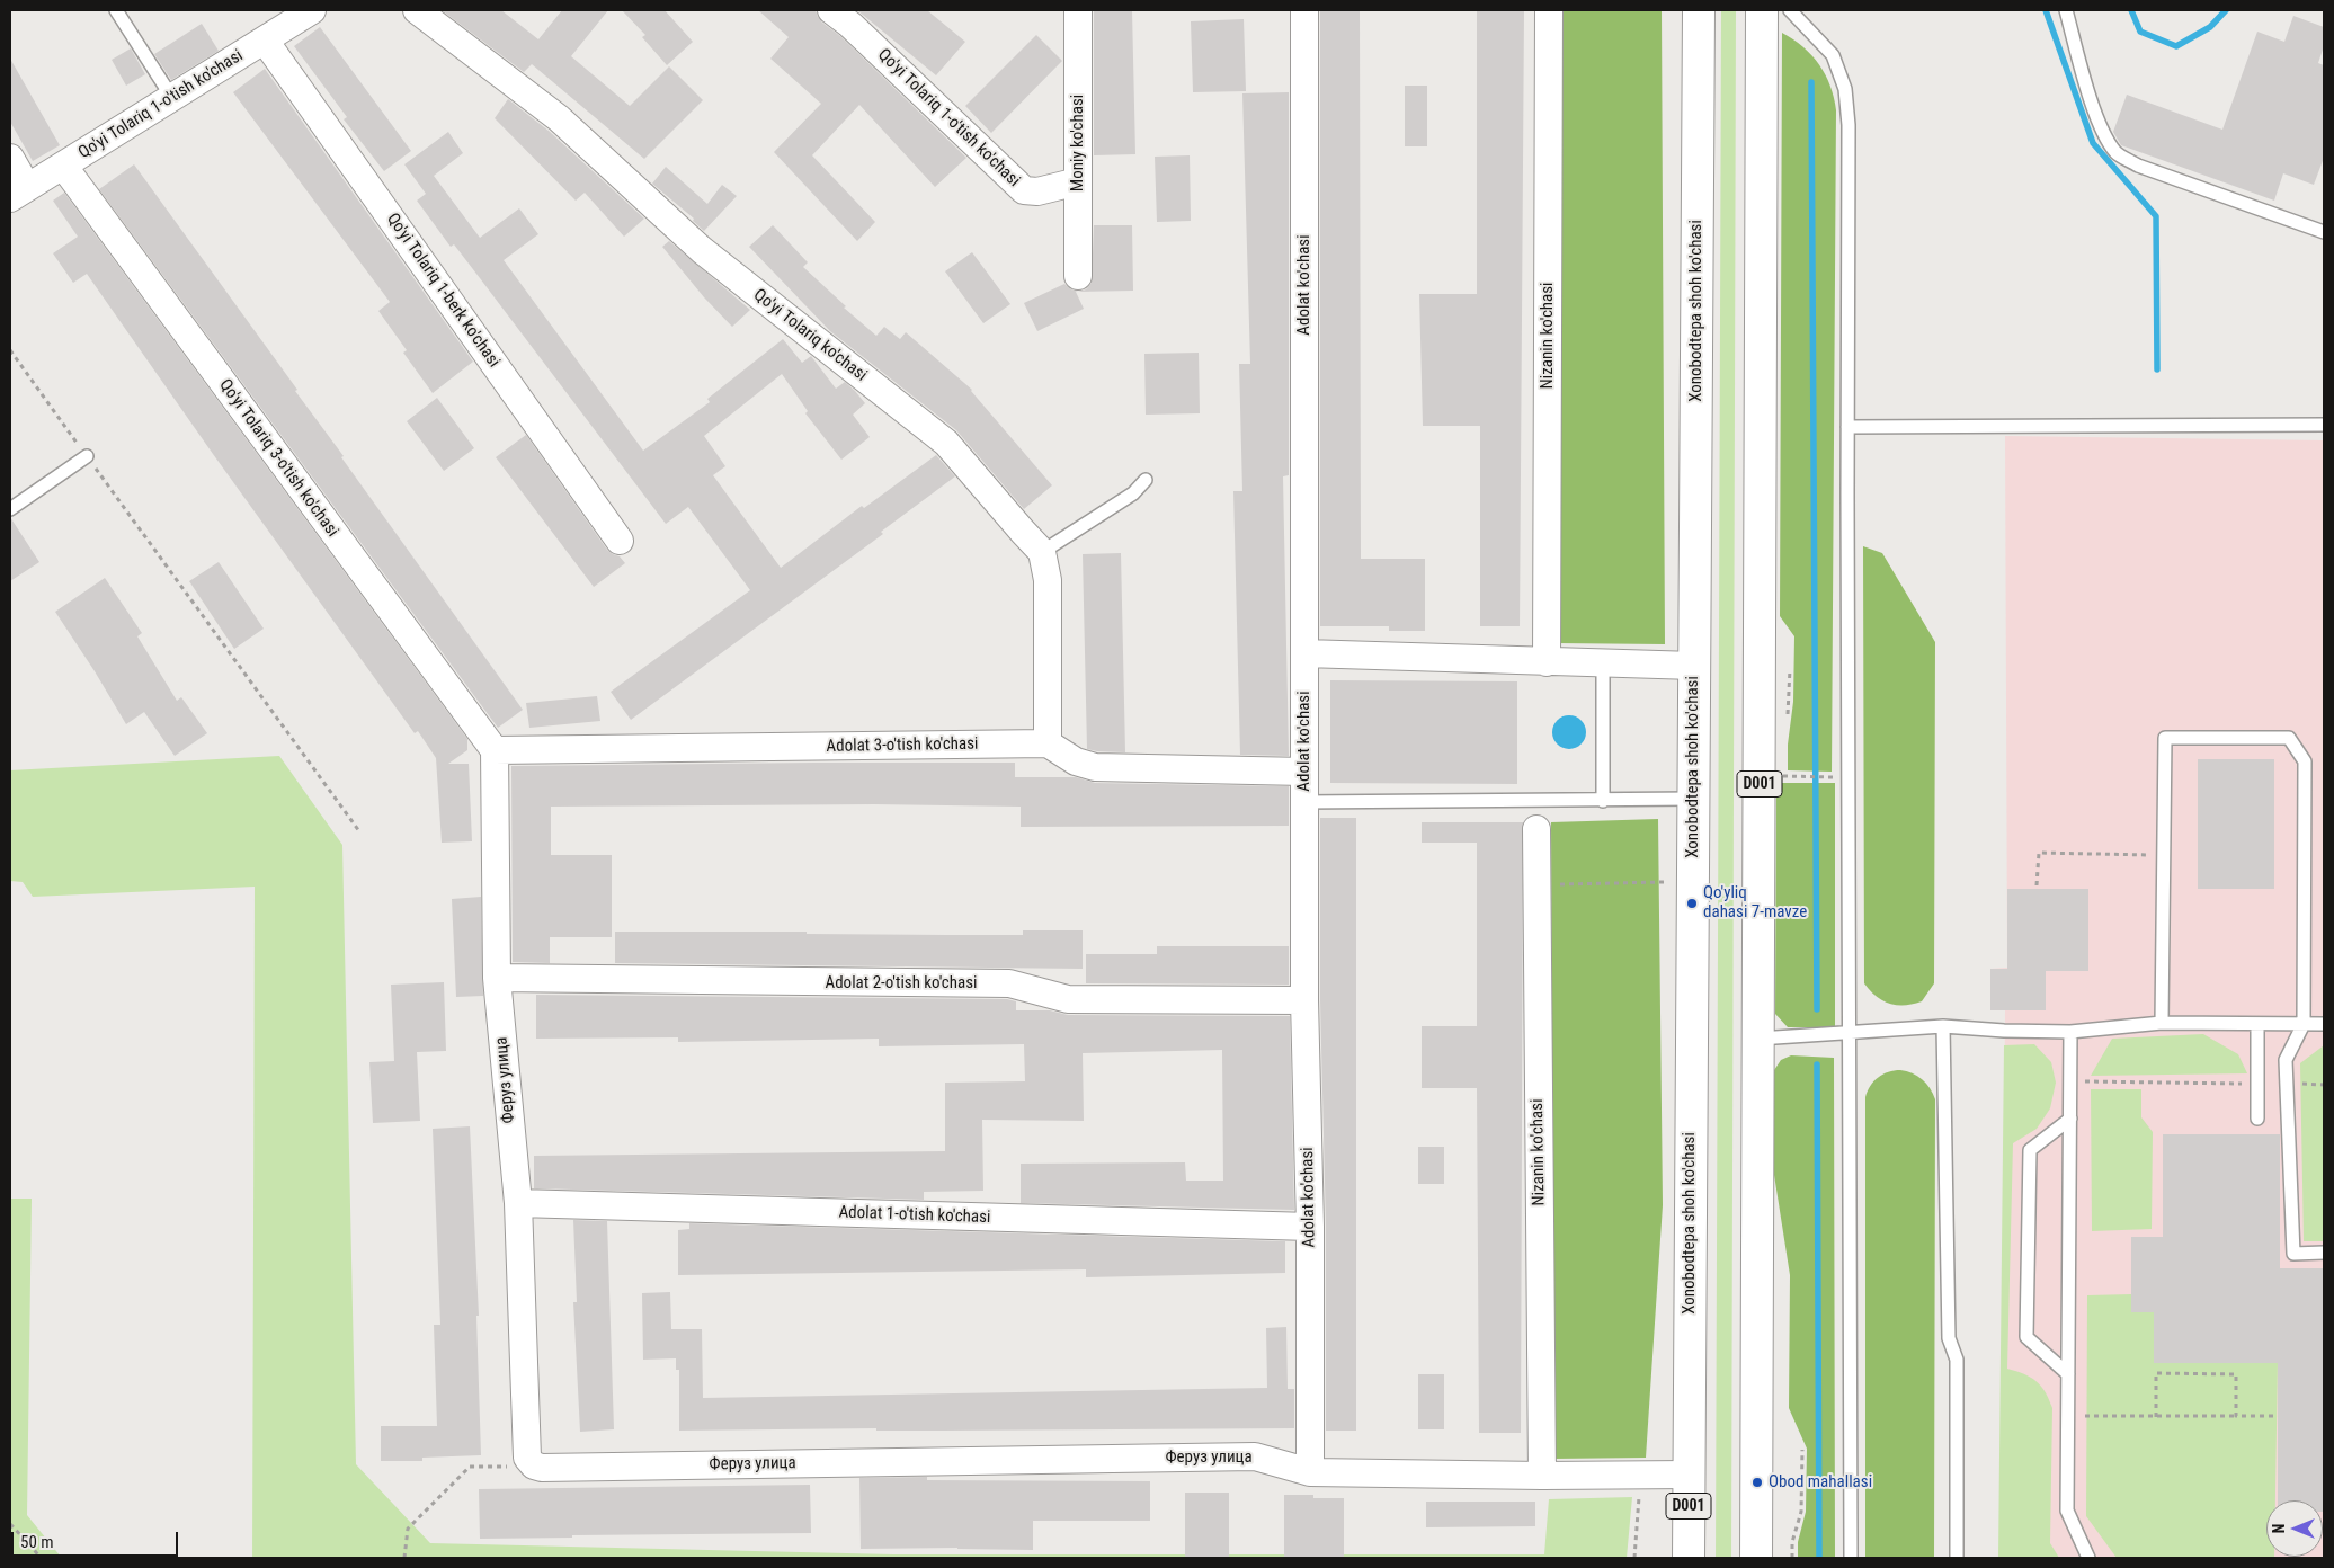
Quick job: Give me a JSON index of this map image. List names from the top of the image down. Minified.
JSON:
{"streets":{"highway":["Xonobodtepa shoh ko'chasi","D001"],"street":["Qo'yi Tolariq 1-o'tish ko'chasi","Moniy ko'chasi","Adolat ko'chasi","Qo'yi Tolariq 1-berk ko'chasi","Qo'yi Tolariq ko'chasi","Nizanin ko'chasi","Qo'yi Tolariq 3-o'tish ko'chasi","Adolat 3-o'tish ko'chasi","Adolat 2-o'tish ko'chasi","Феруз улица","Adolat 1-o'tish ko'chasi"]},"crossings":[["Qo'yi Tolariq 1-o'tish ko'chasi","Moniy ko'chasi"],["Qo'yi Tolariq 1-o'tish ko'chasi","Qo'yi Tolariq 1-berk ko'chasi"],["Qo'yi Tolariq 1-o'tish ko'chasi","Qo'yi Tolariq 3-o'tish ko'chasi"],["Adolat ko'chasi","Adolat 2-o'tish ko'chasi"],["Adolat ko'chasi","Феруз улица"],["Adolat ko'chasi","Adolat 1-o'tish ko'chasi"],["Xonobodtepa shoh ko'chasi","Феруз улица"],["Nizanin ko'chasi","Феруз улица"],["Qo'yi Tolariq 3-o'tish ko'chasi","Adolat 3-o'tish ko'chasi"],["Qo'yi Tolariq 3-o'tish ko'chasi","Феруз улица"],["Adolat 3-o'tish ko'chasi","Феруз улица"],["Adolat 2-o'tish ko'chasi","Феруз улица"],["Феруз улица","Adolat 1-o'tish ko'chasi"]],"places":["Qo'yliq dahasi 7-mavze","Obod mahallasi"],"scale_bar":"50 m","north":"left"}
